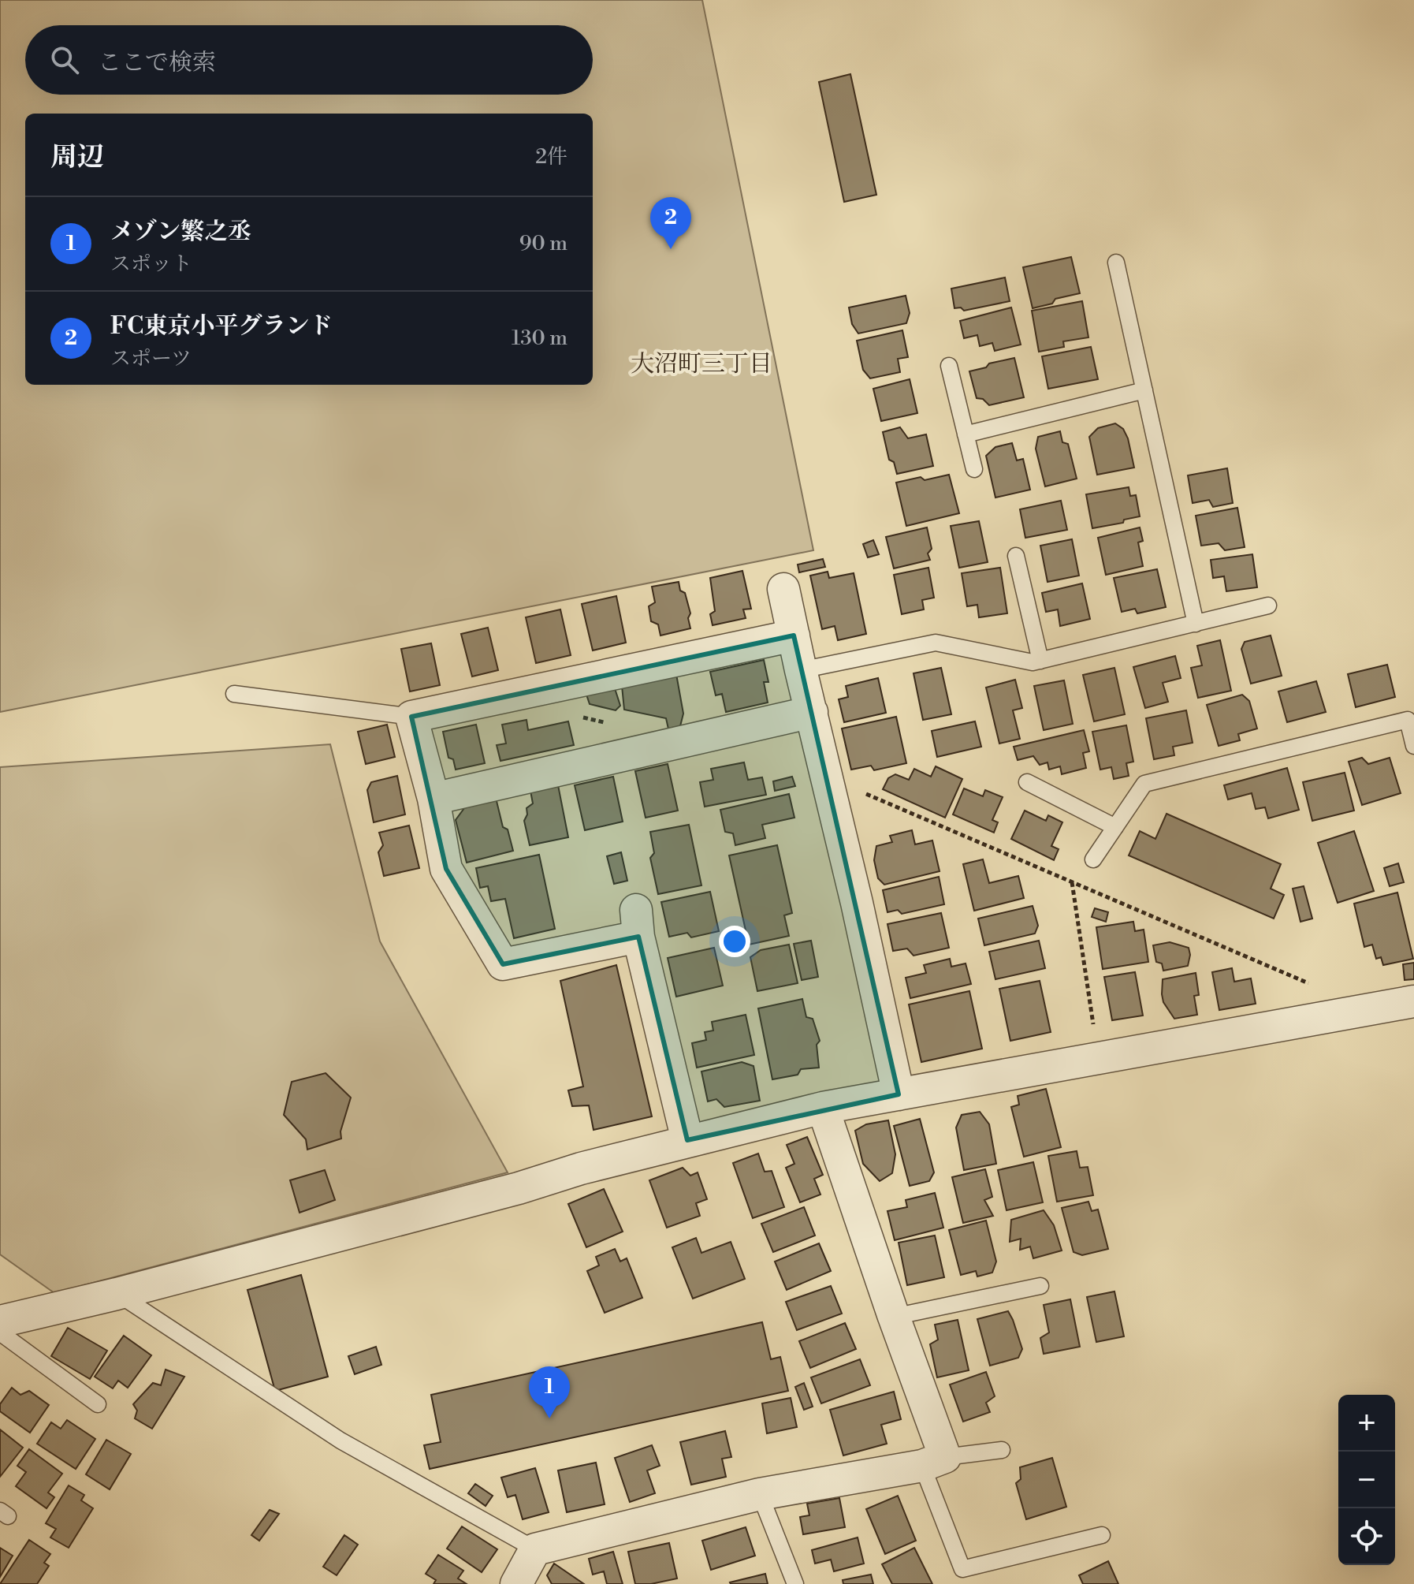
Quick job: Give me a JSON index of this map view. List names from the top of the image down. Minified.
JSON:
{"districts":["大沼町三丁目"],"page":{"search":"ここで検索","heading":["周辺","2件"],"list":[{"mark":"1","name":"メゾン繁之丞","note":"スポット","value":"90 m"},{"mark":"2","name":"FC東京小平グランド","note":"スポーツ","value":"130 m"}],"pins":["2","1"],"map_buttons":["+","−"]}}
